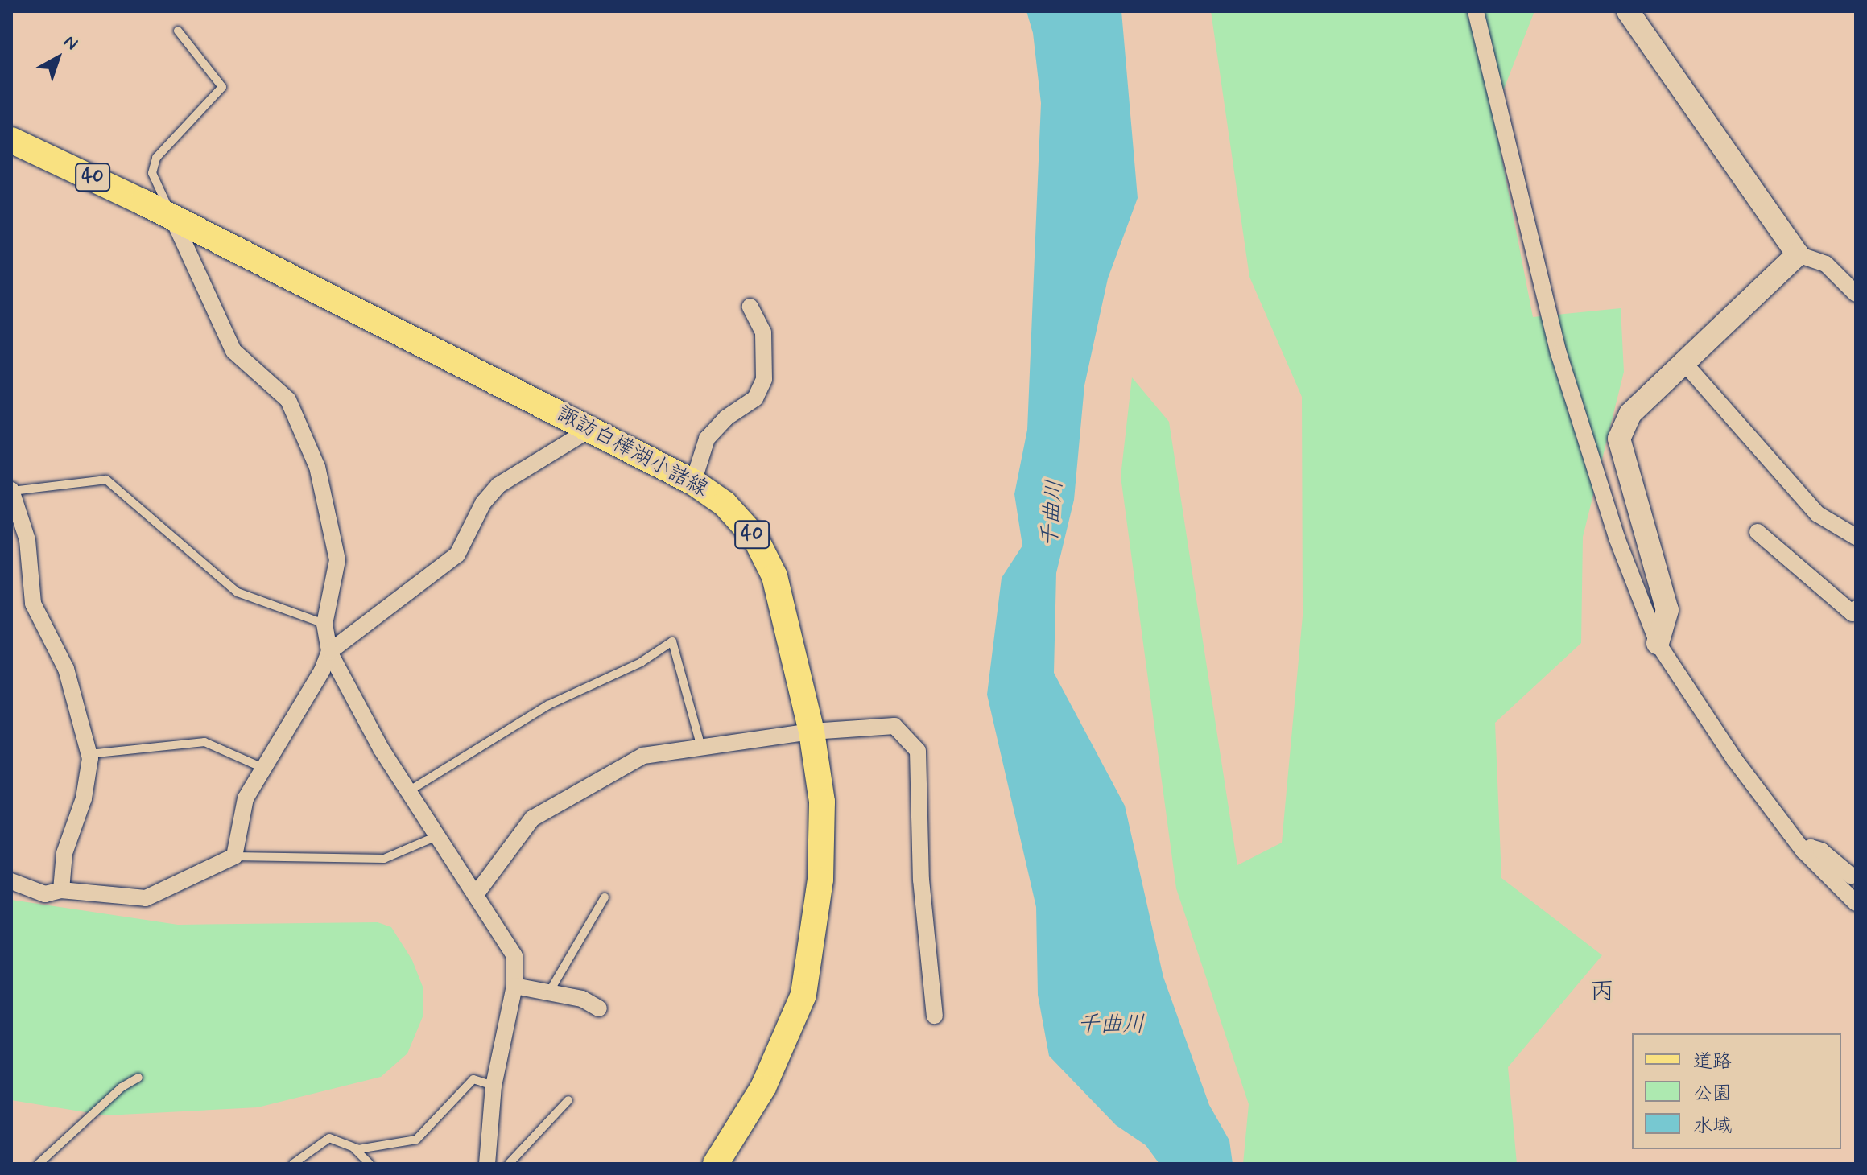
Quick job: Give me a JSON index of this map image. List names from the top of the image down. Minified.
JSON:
{"streets":{"main road":["40","諏訪白樺湖小諸線"]},"districts":["丙"],"water":["千曲川"],"legend":["道路","公園","水域"],"north":"top right"}
